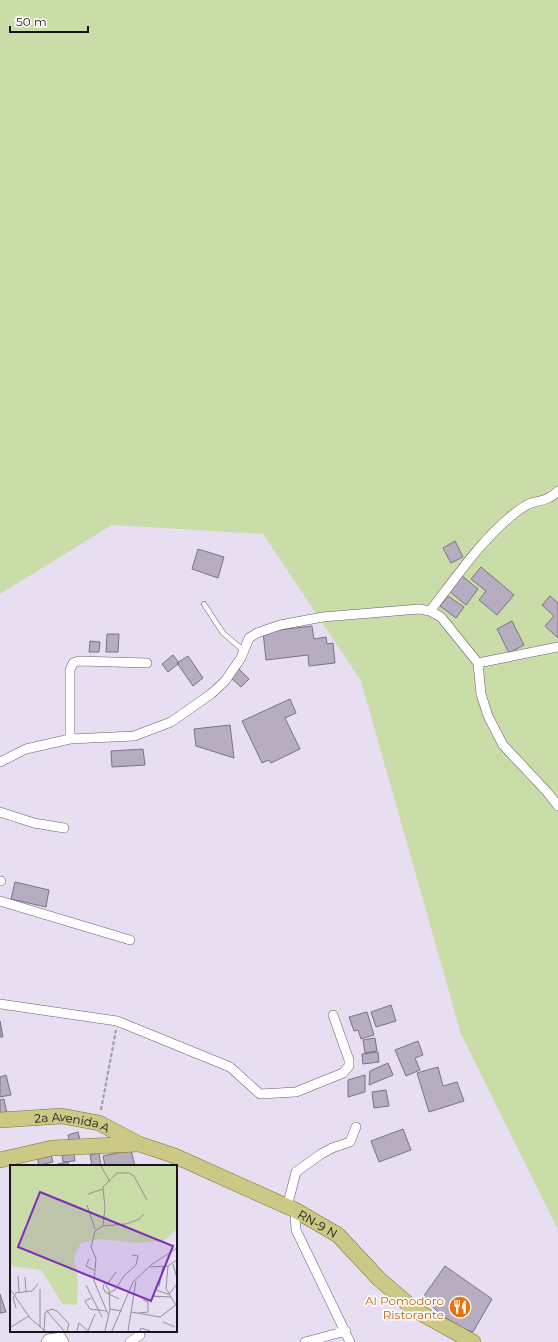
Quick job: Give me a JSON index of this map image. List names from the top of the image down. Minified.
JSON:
{"streets":{"main road":["2a Avenida A","RN-9 N"]},"crossings":[["2a Avenida A","RN-9 N"]],"places":{"restaurant":["Al Pomodoro Ristorante"]},"scale_bar":"50 m"}
